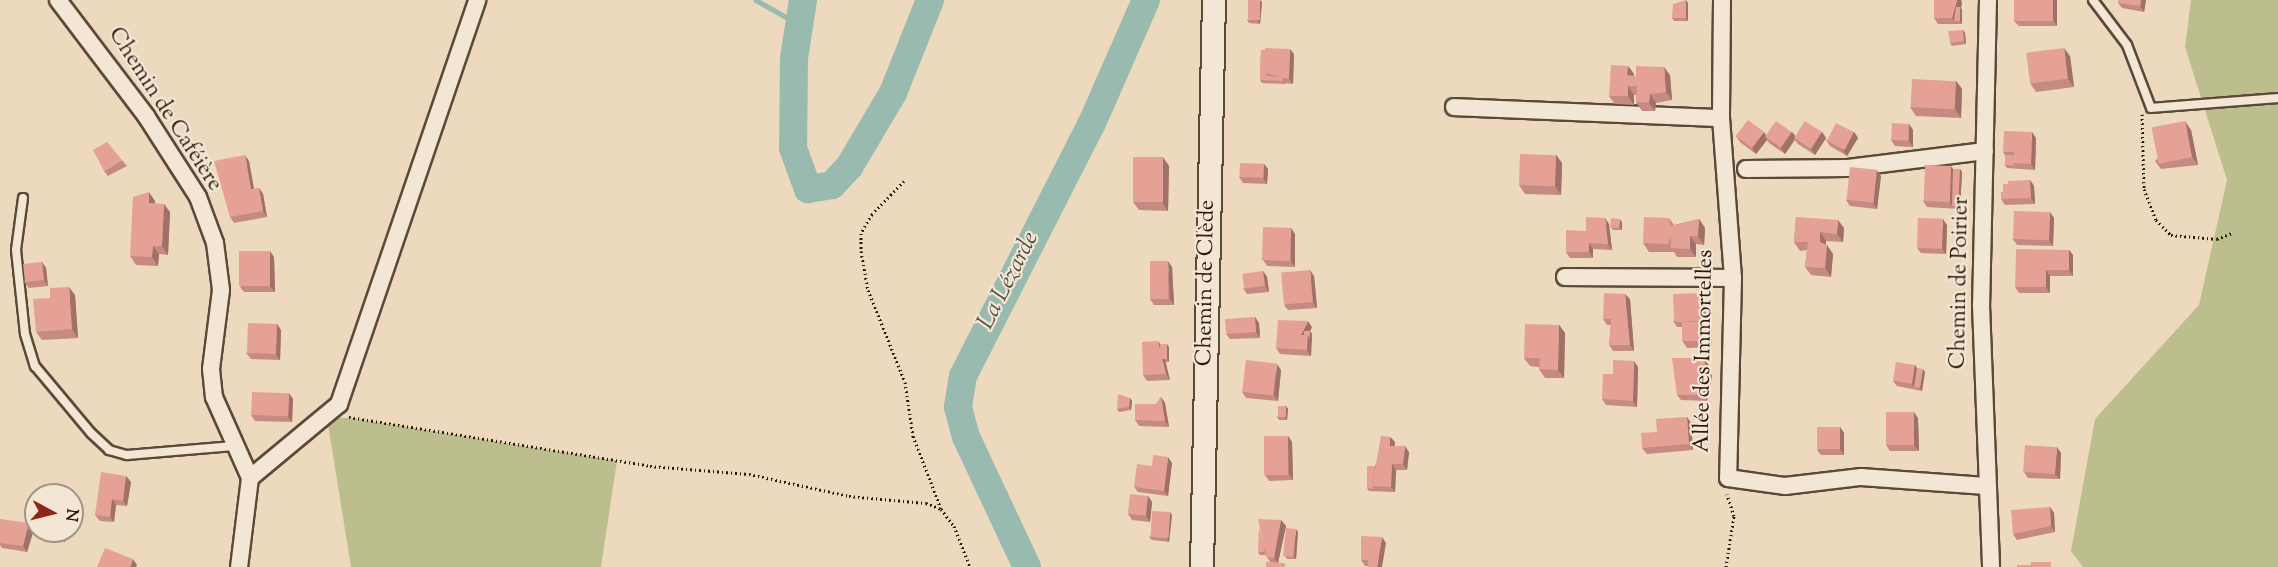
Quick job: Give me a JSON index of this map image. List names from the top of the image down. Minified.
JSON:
{"streets":{"main road":["Chemin de Clède"],"street":["Chemin de Caféière","Chemin de Poirier","Allée des Immortelles"]},"crossings":[["Chemin de Poirier","Allée des Immortelles"]],"water":["La Lézarde"],"north":"right"}
